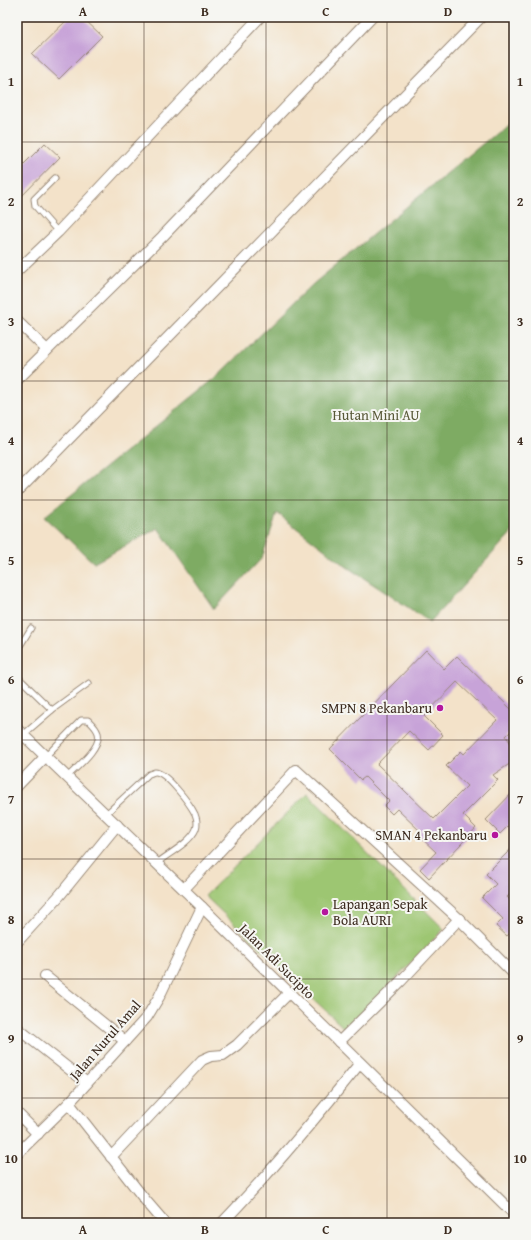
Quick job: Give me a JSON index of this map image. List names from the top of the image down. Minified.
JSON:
{"streets":{"street":["Jalan Adi Sucipto","Jalan Nurul Amal"]},"crossings":[["Jalan Adi Sucipto","Jalan Nurul Amal"]],"parks":["Hutan Mini AU"],"places":["SMPN 8 Pekanbaru","SMAN 4 Pekanbaru","Lapangan Sepak Bola AURI"],"grid":{"columns":["A","B","C","D"],"rows":["1","2","3","4","5","6","7","8","9","10"]}}
